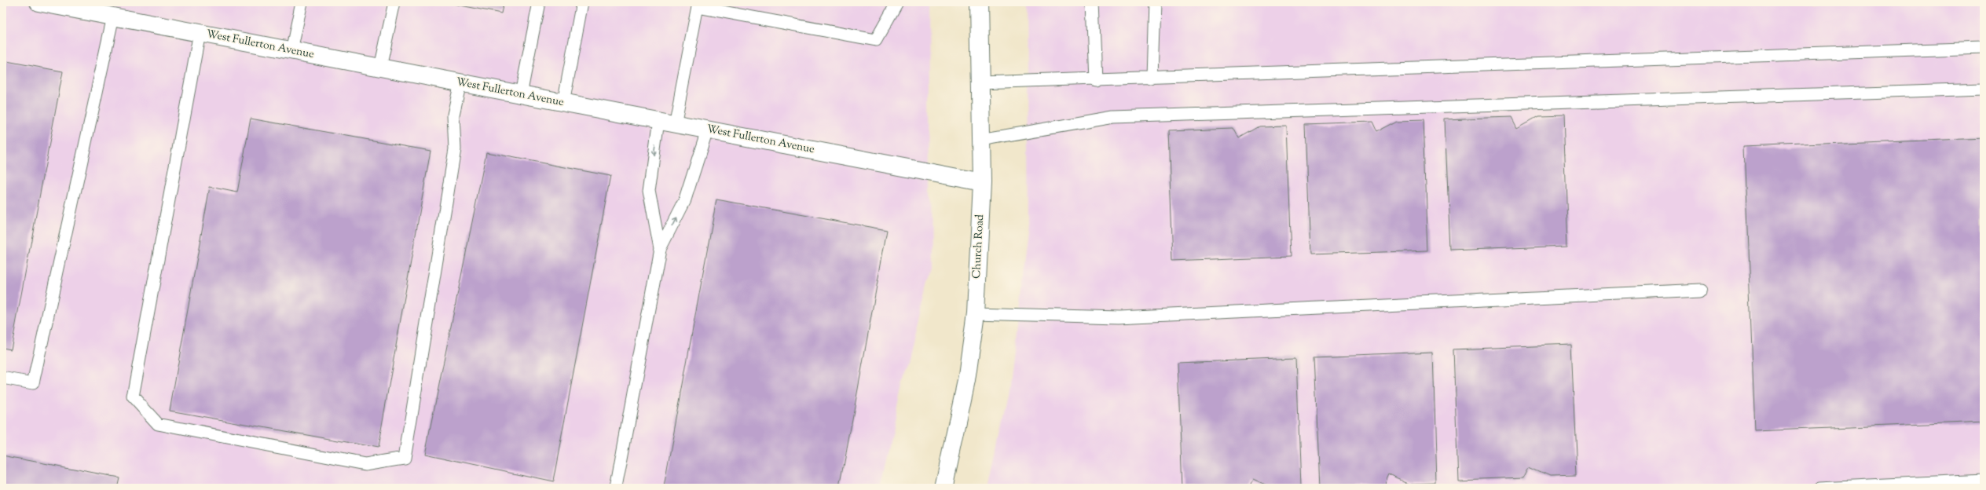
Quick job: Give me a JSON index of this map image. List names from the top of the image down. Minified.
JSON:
{"streets":{"street":["West Fullerton Avenue","Church Road"]},"crossings":[["West Fullerton Avenue","Church Road"]]}
